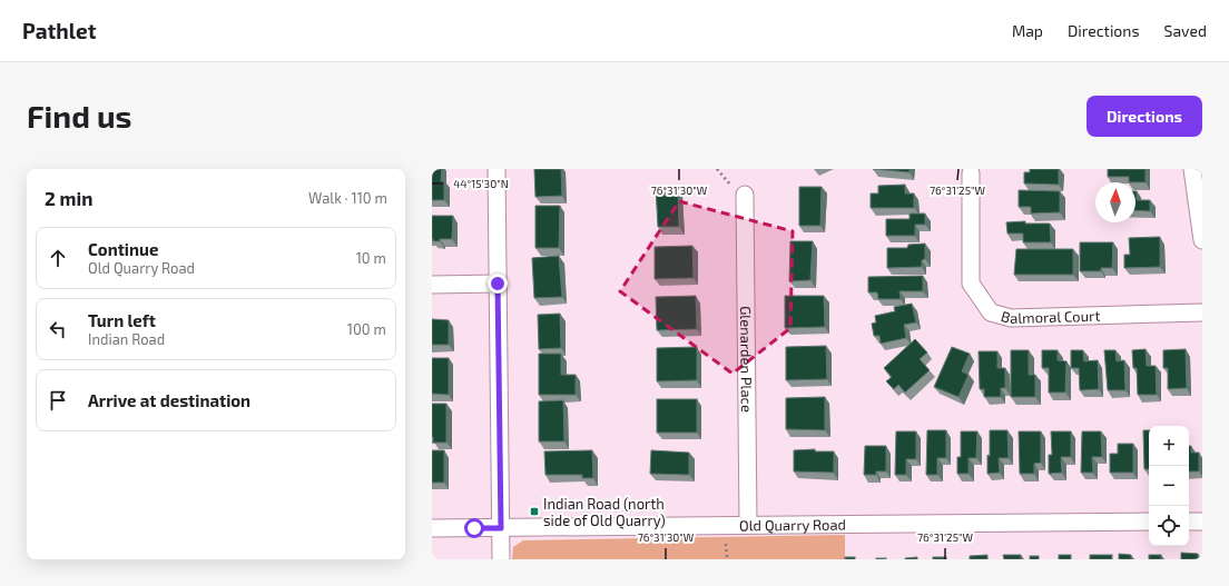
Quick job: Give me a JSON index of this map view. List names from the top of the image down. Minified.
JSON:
{"streets":{"street":["Balmoral Court","Glenarden Place","Old Quarry Road"]},"crossings":[["Glenarden Place","Old Quarry Road"]],"places":{"transit":["Indian Road (north side of Old Quarry)"]},"north":"top","page":{"header":"Pathlet","nav":["Map","Directions","Saved"],"buttons":"Directions","title":"Find us","heading":["2 min","Walk · 110 m"],"list":[["Continue","Old Quarry Road","10 m"],["Turn left","Indian Road","100 m"],"Arrive at destination"],"map_buttons":["+","−"]},"coordinates":["44°15'30\"N","76°31'30\"W","76°31'25\"W"]}
